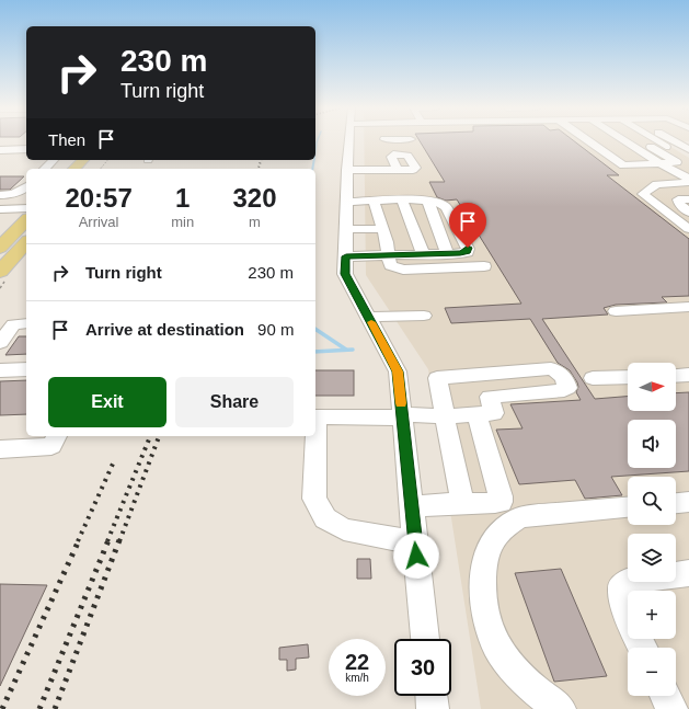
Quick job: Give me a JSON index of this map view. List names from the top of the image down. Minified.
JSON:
{"north":"right","page":{"turn":["230 m","Turn right"],"then":"Then","eta":["20:57","Arrival","1","min","320","m"],"list":[{"name":"Turn right","value":"230 m"},{"name":"Arrive at destination","value":"90 m"}],"map_buttons":["+","−"],"buttons":["Exit","Share"],"speed":"22 km/h","limit":"30"}}
